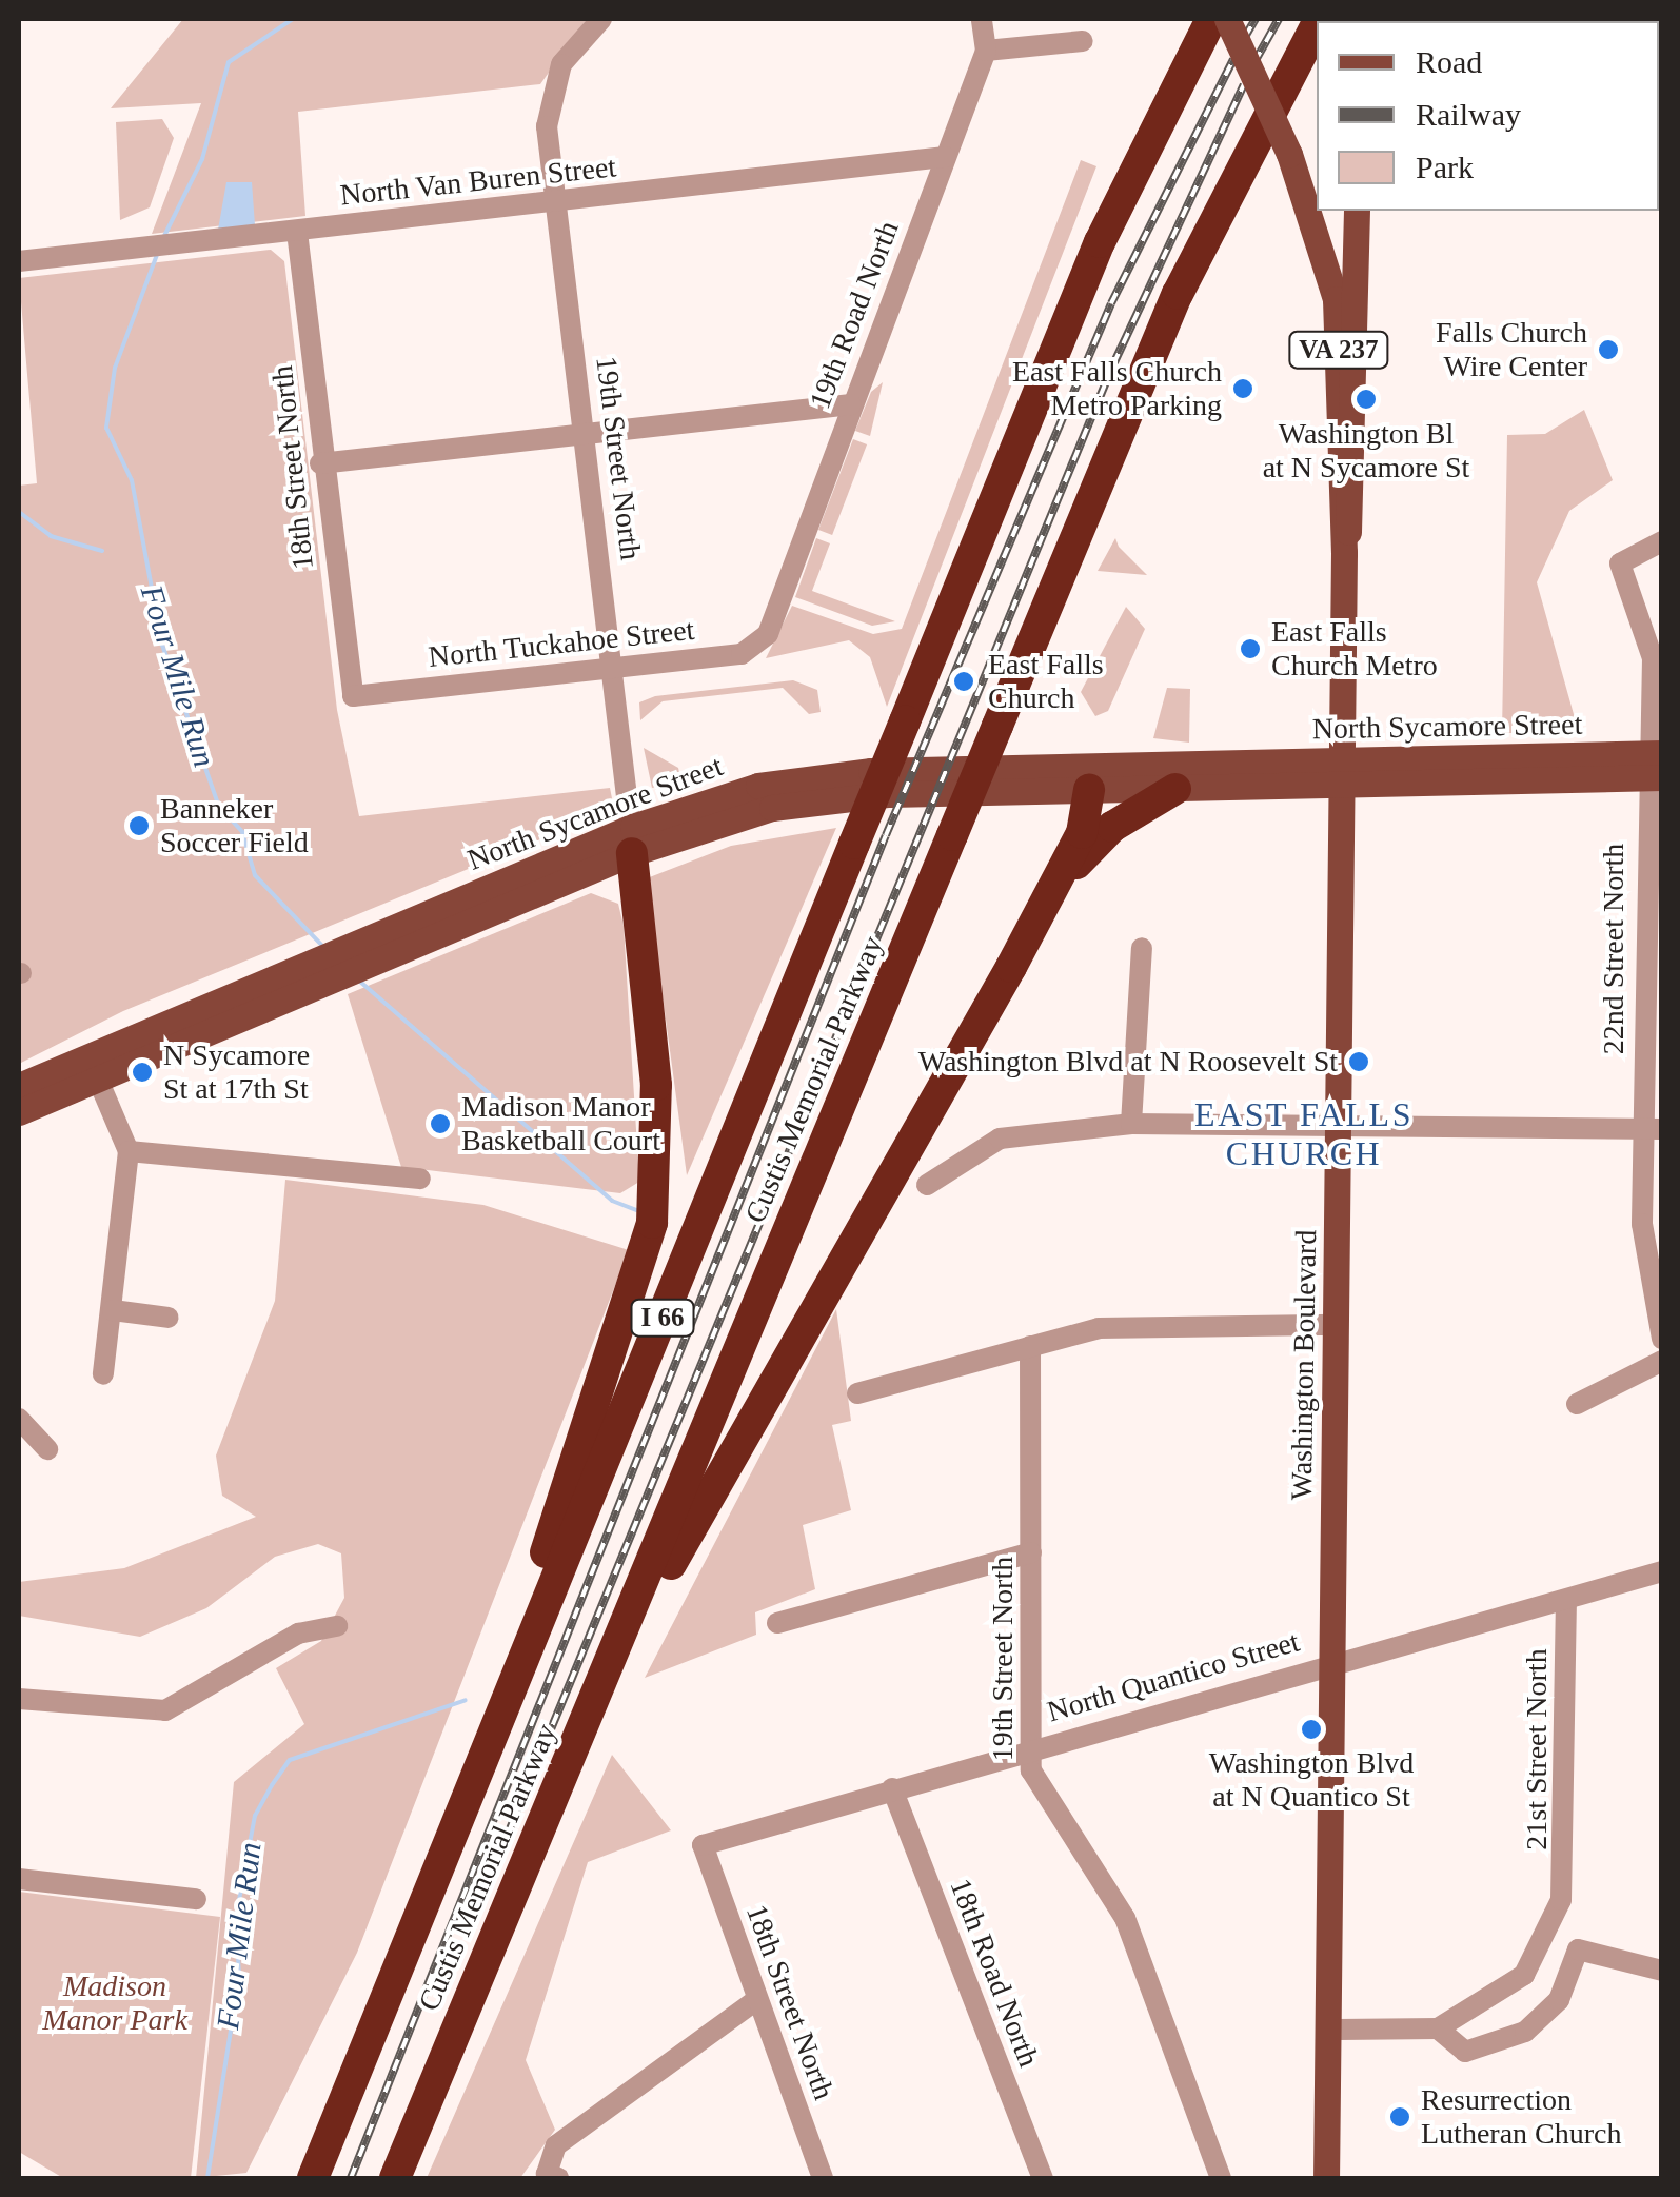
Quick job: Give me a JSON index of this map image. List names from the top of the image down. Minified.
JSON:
{"streets":{"highway":["Custis Memorial Parkway","I 66"],"main road":["VA 237","North Sycamore Street","Washington Boulevard"],"street":["North Van Buren Street","19th Road North","19th Street North","18th Street North","North Tuckahoe Street","22nd Street North","North Quantico Street","21st Street North","18th Road North"]},"crossings":[["North Van Buren Street","19th Road North"],["North Van Buren Street","19th Street North"],["North Van Buren Street","18th Street North"],["19th Road North","North Tuckahoe Street"],["19th Street North","North Tuckahoe Street"],["19th Street North","North Sycamore Street"],["19th Street North","North Quantico Street"],["18th Street North","North Tuckahoe Street"],["18th Street North","North Quantico Street"],["North Sycamore Street","22nd Street North"],["North Sycamore Street","Washington Boulevard"],["Washington Boulevard","North Quantico Street"],["North Quantico Street","21st Street North"],["North Quantico Street","18th Road North"]],"districts":["EAST FALLS CHURCH"],"water":["Four Mile Run"],"parks":["Madison Manor Park"],"places":["Falls Church Wire Center","East Falls Church Metro Parking","Washington Bl at N Sycamore St","East Falls Church Metro","East Falls Church","Banneker Soccer Field","Washington Blvd at N Roosevelt St","N Sycamore St at 17th St","Madison Manor Basketball Court","Washington Blvd at N Quantico St","Resurrection Lutheran Church"],"legend":["Road","Railway","Park"]}
